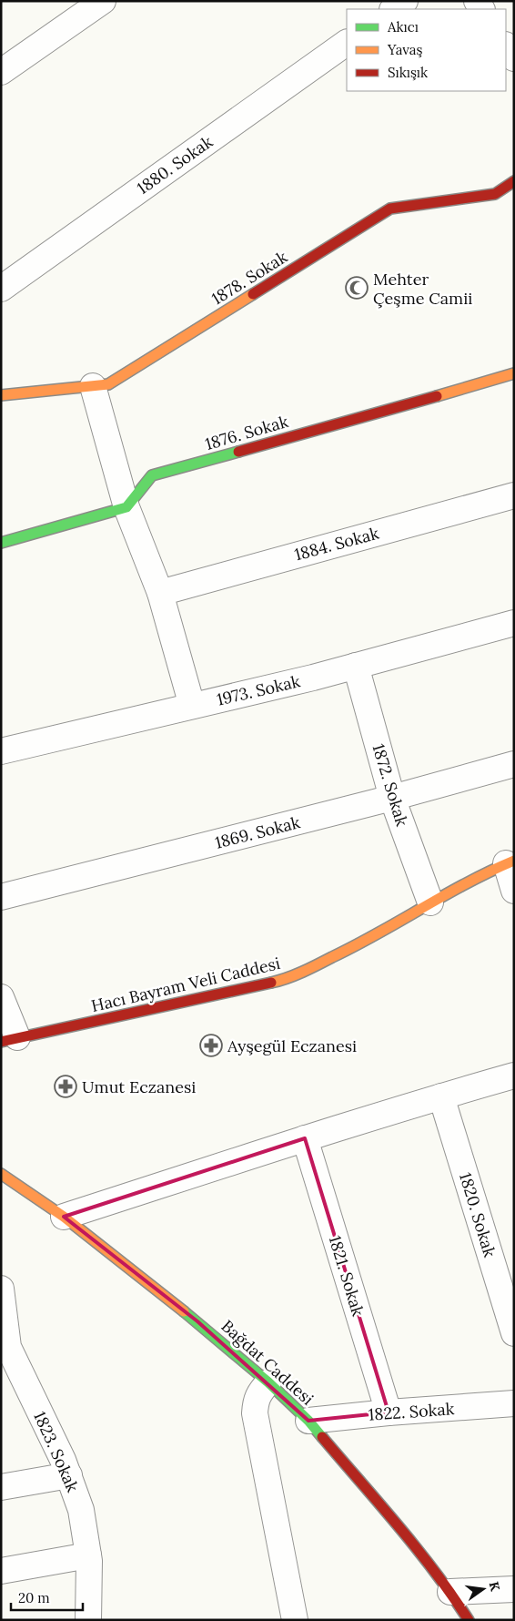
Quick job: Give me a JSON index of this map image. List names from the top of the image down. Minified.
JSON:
{"streets":{"main road":["1878. Sokak","1876. Sokak","Hacı Bayram Veli Caddesi","Bağdat Caddesi"],"street":["1880. Sokak","1884. Sokak","1973. Sokak","1872. Sokak","1869. Sokak","1820. Sokak","1821. Sokak","1822. Sokak","1823. Sokak"]},"crossings":[["1973. Sokak","1872. Sokak"],["1872. Sokak","1869. Sokak"],["1872. Sokak","Hacı Bayram Veli Caddesi"],["1821. Sokak","1822. Sokak"],["Bağdat Caddesi","1822. Sokak"]],"places":{"mosque":["Mehter Çeşme Camii"],"pharmacy":["Ayşegül Eczanesi","Umut Eczanesi"]},"legend":["Akıcı","Yavaş","Sıkışık"],"scale_bar":"20 m","north":"right"}
